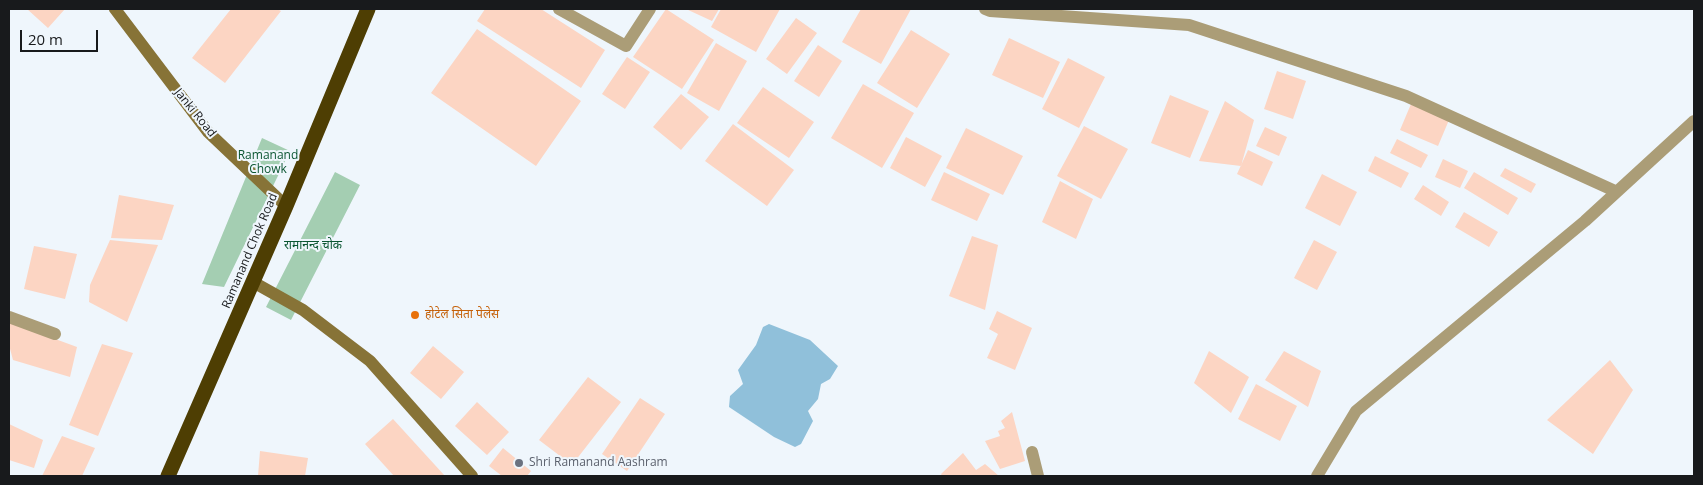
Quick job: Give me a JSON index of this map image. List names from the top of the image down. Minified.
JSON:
{"streets":{"highway":["Ramanand Chok Road"],"main road":["Janki Road"]},"crossings":[["Janki Road","Ramanand Chok Road"]],"parks":["Ramanand Chowk","रामानन्द चोक"],"places":["होटेल सिता पेलेस","Shri Ramanand Aashram"],"scale_bar":"20 m"}
